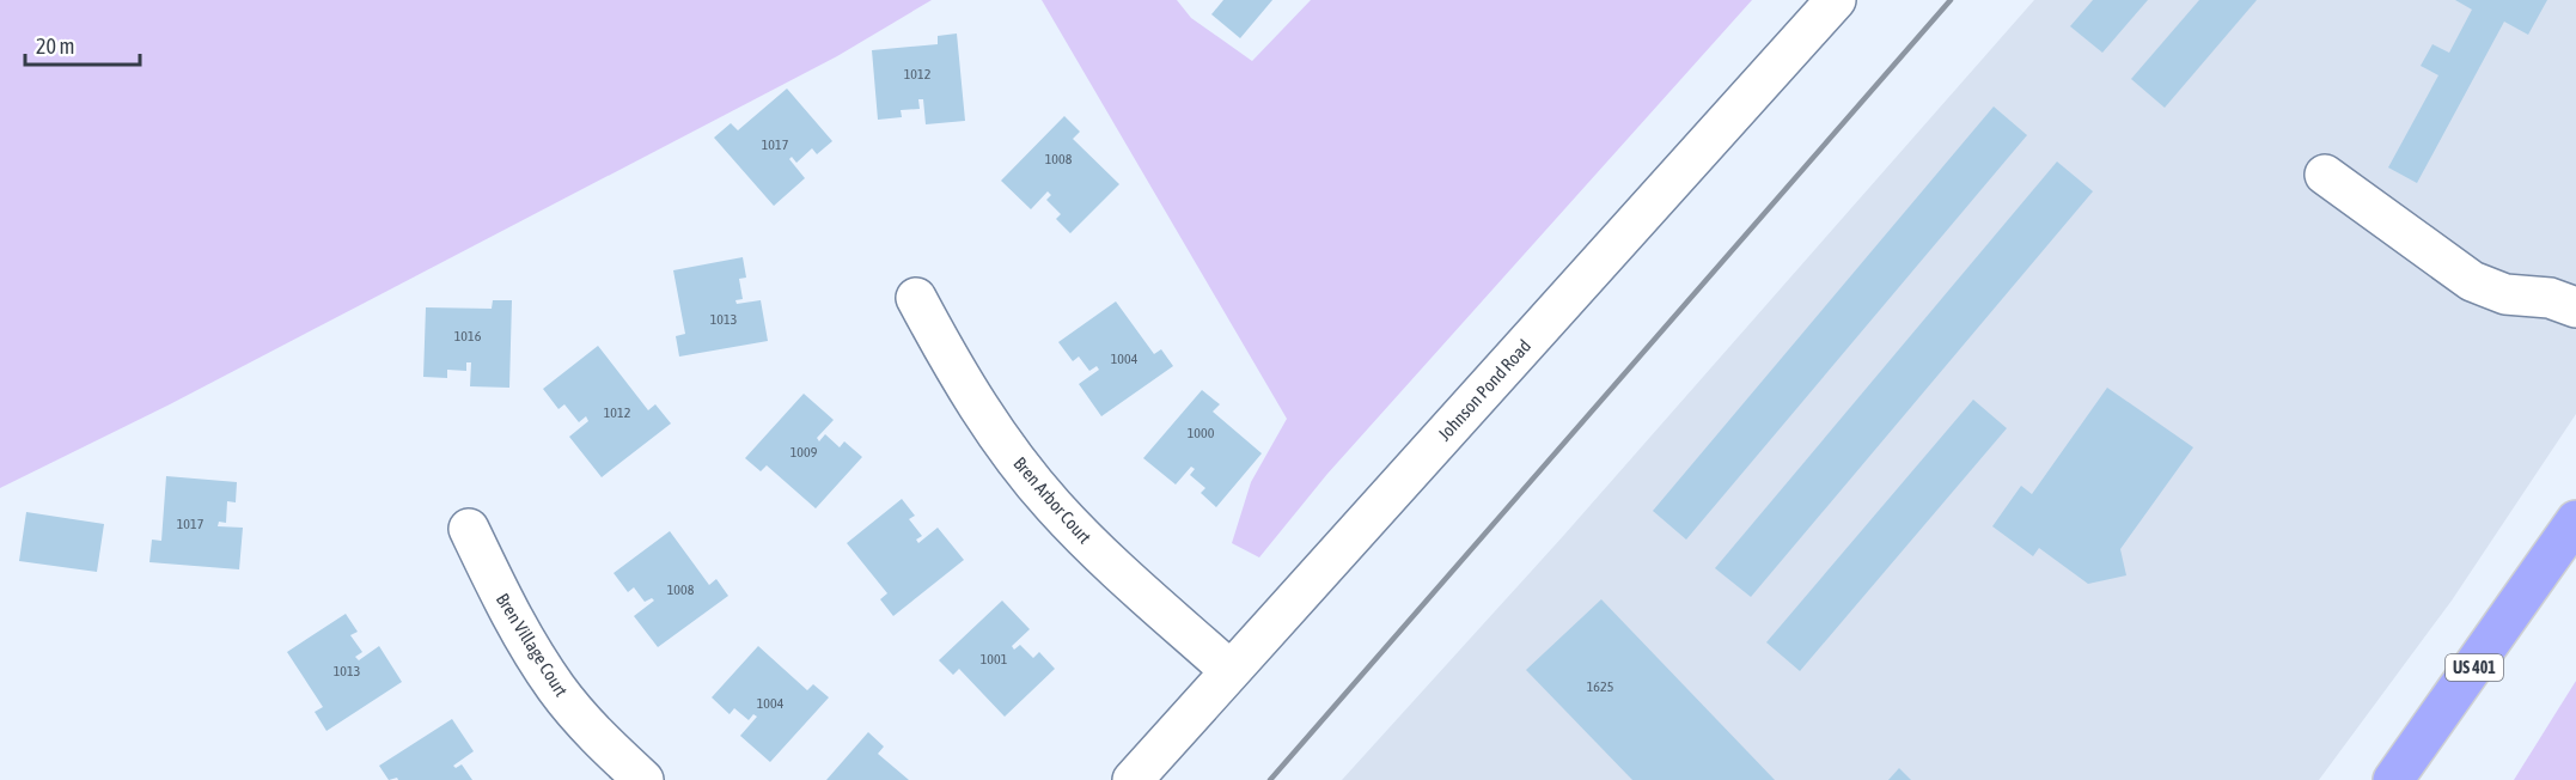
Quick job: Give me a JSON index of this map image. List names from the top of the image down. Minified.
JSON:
{"streets":{"highway":["US 401"],"street":["Johnson Pond Road","Bren Arbor Court","Bren Village Court"]},"crossings":[["Johnson Pond Road","Bren Arbor Court"]],"house_numbers":["1012","1017","1008","1013","1016","1004","1012","1000","1009","1017","1008","1001","1013","1625","1004"],"scale_bar":"20 m"}
